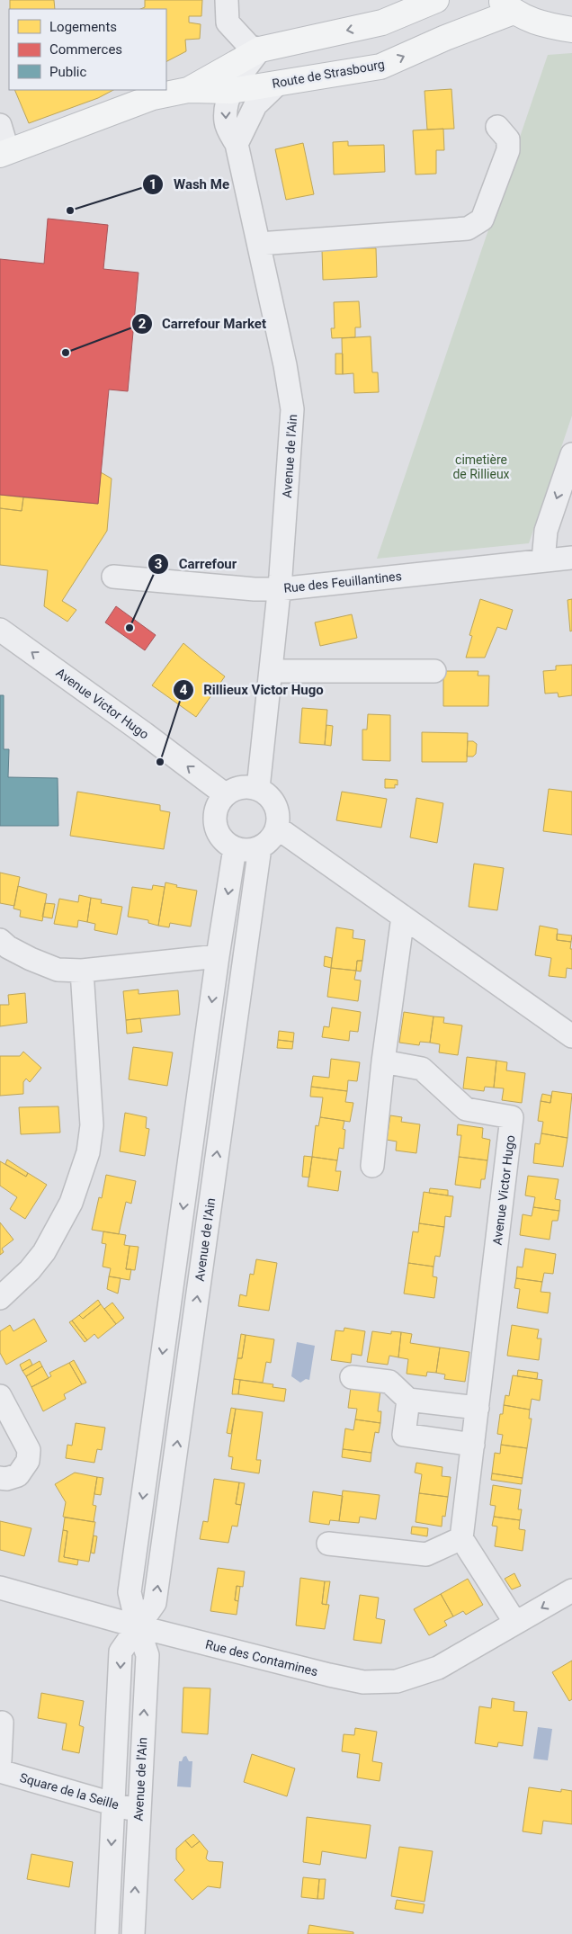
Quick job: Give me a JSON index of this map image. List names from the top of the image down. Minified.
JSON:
{"streets":{"main road":["Route de Strasbourg"],"street":["Avenue de l'Ain","Rue des Feuillantines","Avenue Victor Hugo","Rue des Contamines","Square de la Seille"]},"crossings":[["Route de Strasbourg","Avenue de l'Ain"],["Avenue de l'Ain","Rue des Feuillantines"],["Avenue de l'Ain","Avenue Victor Hugo"],["Avenue de l'Ain","Rue des Contamines"],["Avenue de l'Ain","Square de la Seille"]],"one_way":["Avenue Victor Hugo"],"parks":["cimetière de Rillieux"],"places":["Wash Me","Carrefour Market","Carrefour","Rillieux Victor Hugo"],"legend":["Logements","Commerces","Public"]}
